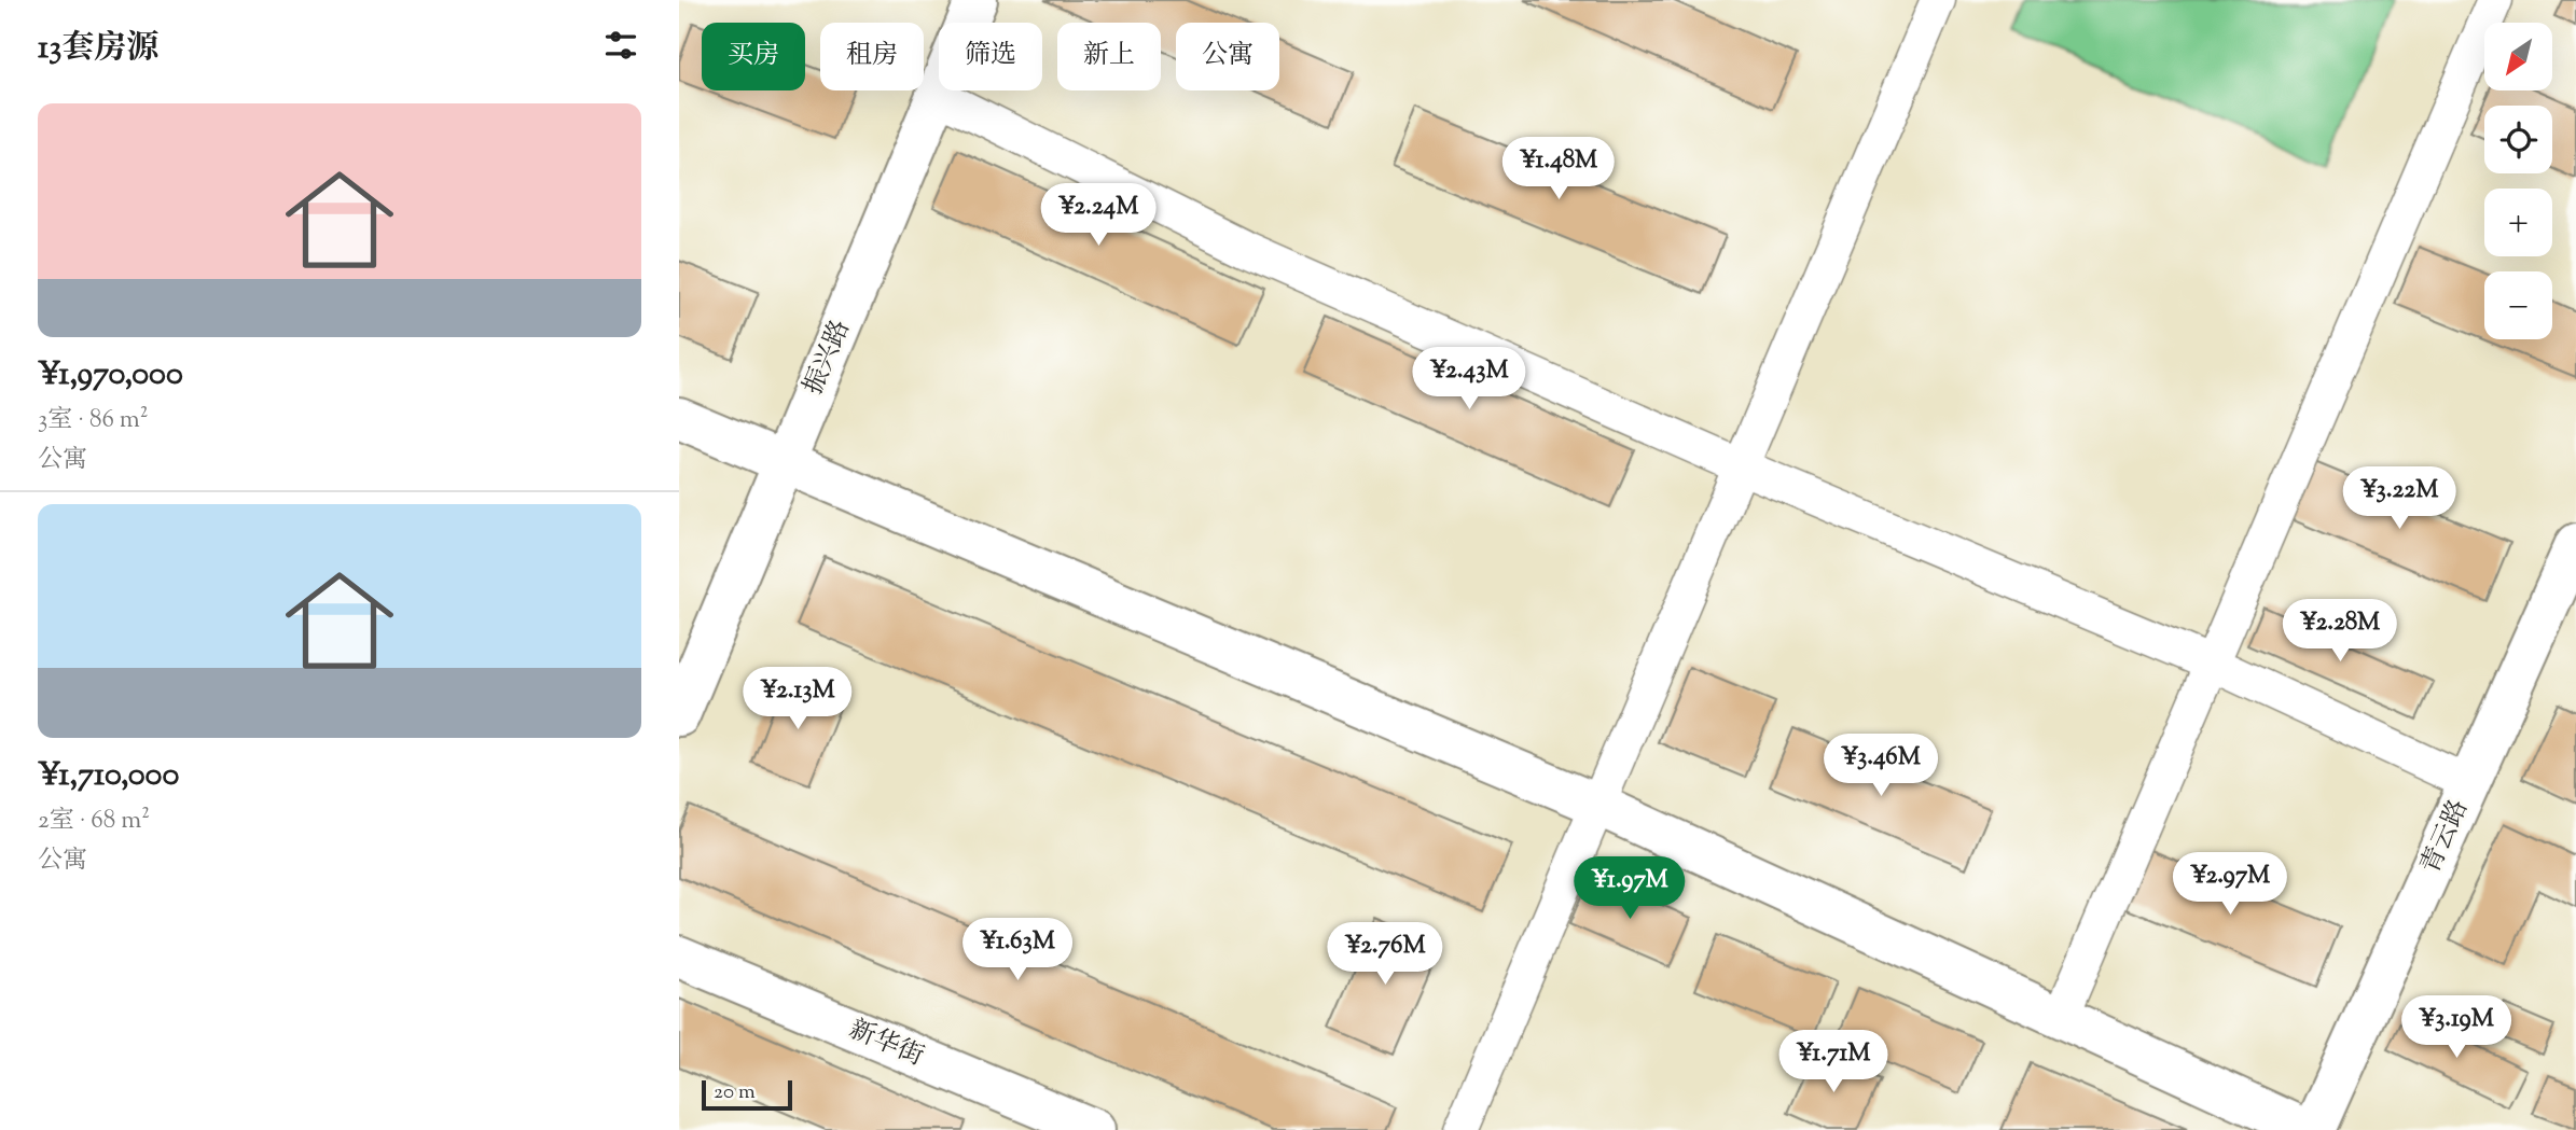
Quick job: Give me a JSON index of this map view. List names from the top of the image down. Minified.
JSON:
{"streets":{"street":["振兴路","青云路","新华街"]},"scale_bar":"20 m","north":"bottom left","page":{"heading":"13套房源","map_buttons":["+","−"],"chip":["买房","租房","筛选","新上","公寓"],"list":[{"name":"¥1,970,000","note":"3室 · 86 m² · 公寓"},{"name":"¥1,710,000","note":"2室 · 68 m² · 公寓"}],"price":["¥1.48M","¥2.24M","¥2.43M","¥3.22M","¥2.28M","¥2.13M","¥3.46M","¥2.97M","¥1.97M","¥1.63M","¥2.76M","¥3.19M","¥1.71M"],"scale":"20 m"}}
